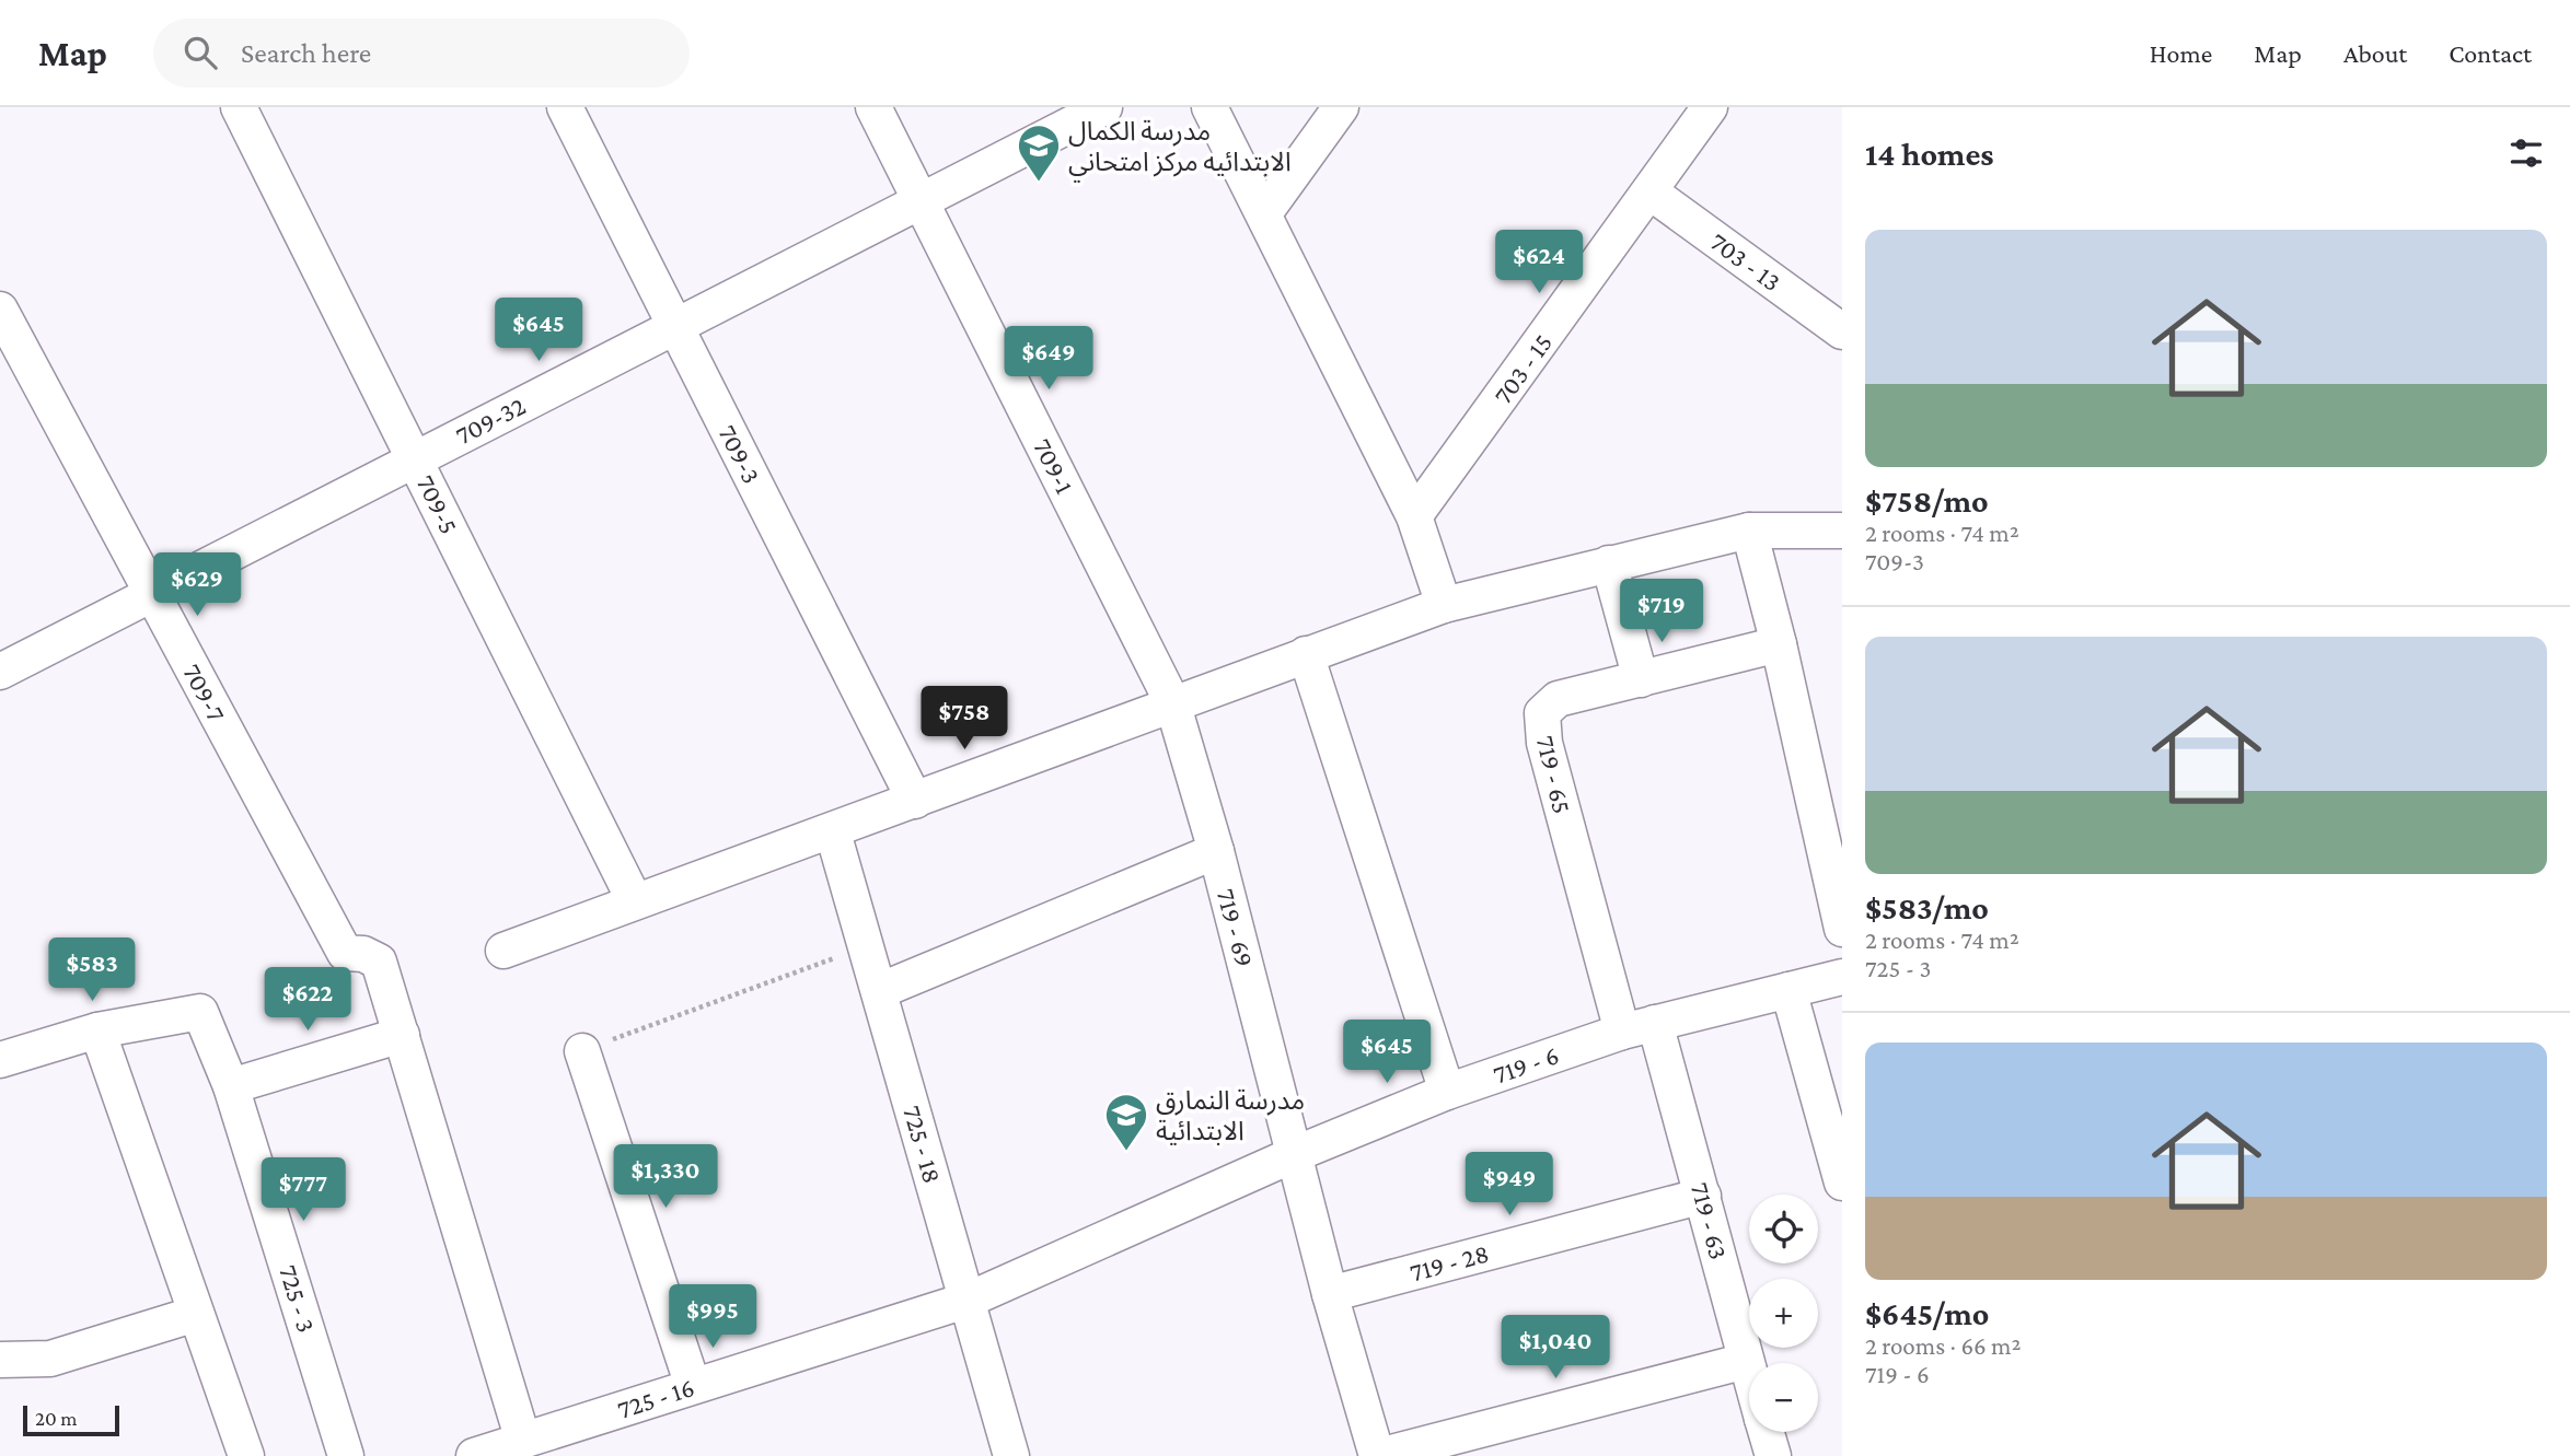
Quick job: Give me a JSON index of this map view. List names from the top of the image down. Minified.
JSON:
{"streets":{"street":["703 - 13","703 - 15","709-32","709-3","709-1","709-5","709-7","719 - 65","719 - 69","719 - 6","725 - 18","719 - 63","719 - 28","725 - 3","725 - 16"]},"crossings":[["703 - 13","703 - 15"],["709-32","709-3"],["709-32","709-1"],["709-32","709-5"],["709-32","709-7"],["709-1","719 - 69"],["719 - 65","719 - 6"],["719 - 69","719 - 6"],["719 - 69","719 - 28"],["719 - 6","725 - 18"],["719 - 6","719 - 63"],["719 - 6","725 - 16"],["725 - 18","725 - 16"],["719 - 63","719 - 28"]],"places":{"school or university":["مدرسة الكمال الابتدائيه مركز امتحاني","مدرسة النمارق الابتدائية"]},"scale_bar":"20 m","page":{"header":"Map","search":"Search here","nav":["Home","Map","About","Contact"],"heading":"14 homes","list":[{"name":"$758/mo","note":"2 rooms · 74 m² · 709-3"},{"name":"$583/mo","note":"2 rooms · 74 m² · 725 - 3"},{"name":"$645/mo","note":"2 rooms · 66 m² · 719 - 6"}],"price":["$624","$645","$649","$629","$719","$758","$583","$622","$645","$1,330","$949","$777","$995","$1,040"],"map_buttons":["+","−"],"scale":"20 m"}}
